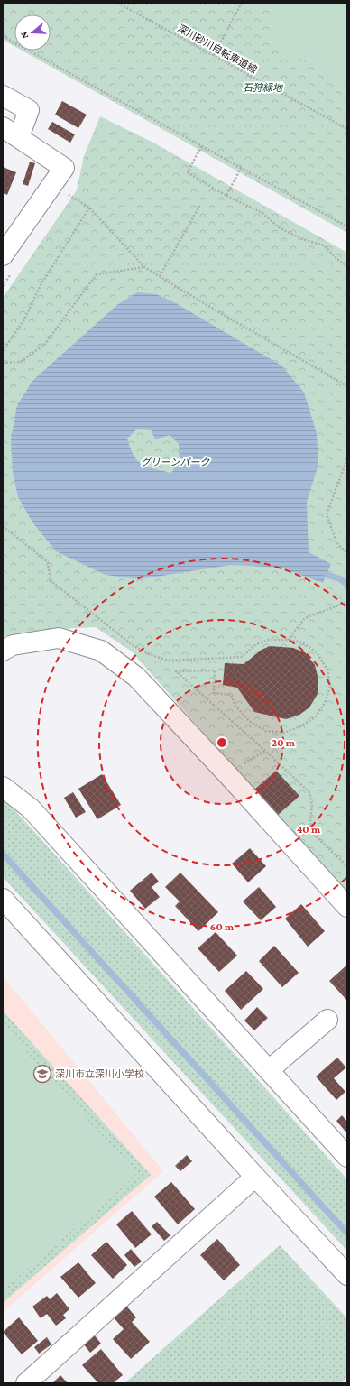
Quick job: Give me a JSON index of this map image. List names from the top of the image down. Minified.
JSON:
{"streets":{"path":["深川砂川自転車道線"]},"parks":["石狩緑地","グリーンパーク"],"places":{"school or university":["深川市立深川小学校"]},"north":"left","rings":["20 m","40 m","60 m"]}
